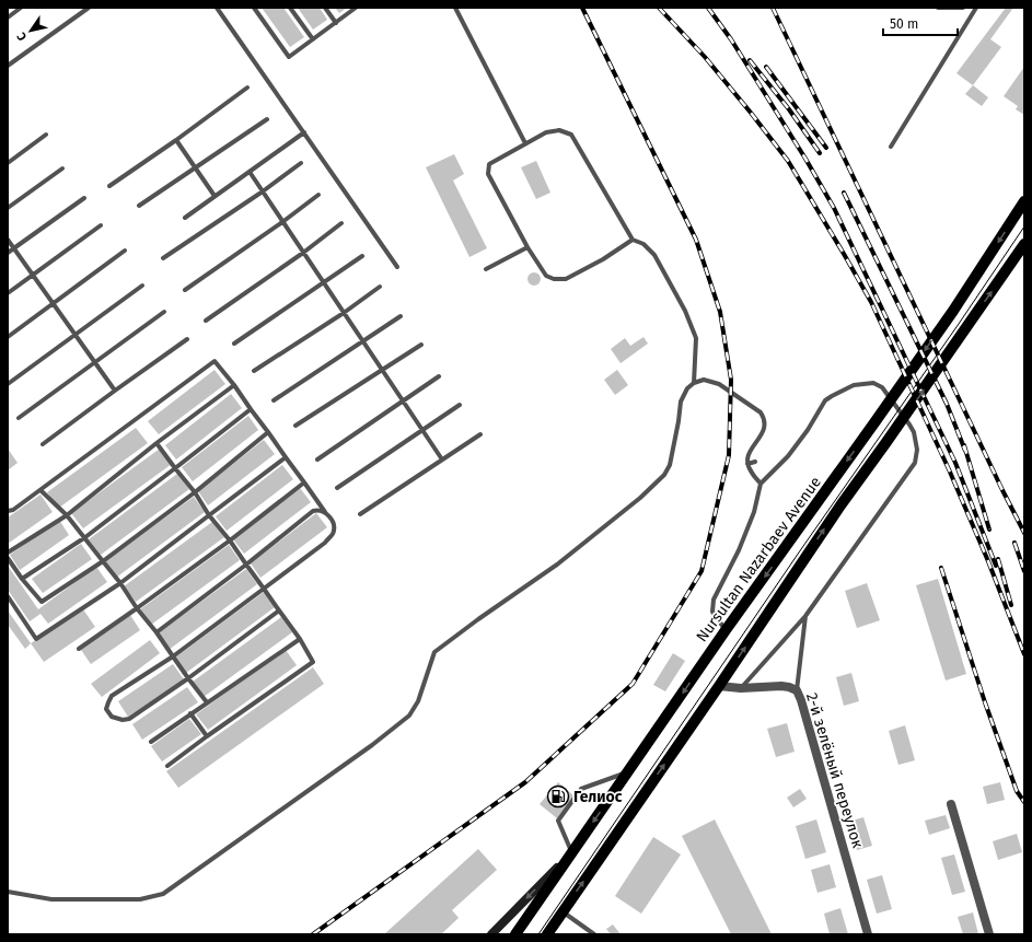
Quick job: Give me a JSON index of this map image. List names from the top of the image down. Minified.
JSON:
{"streets":{"main road":["Nursultan Nazarbaev Avenue"],"street":["2-й зелёный переулок"]},"places":{"fuel station":["Гелиос"]},"scale_bar":"50 m","north":"bottom left"}
